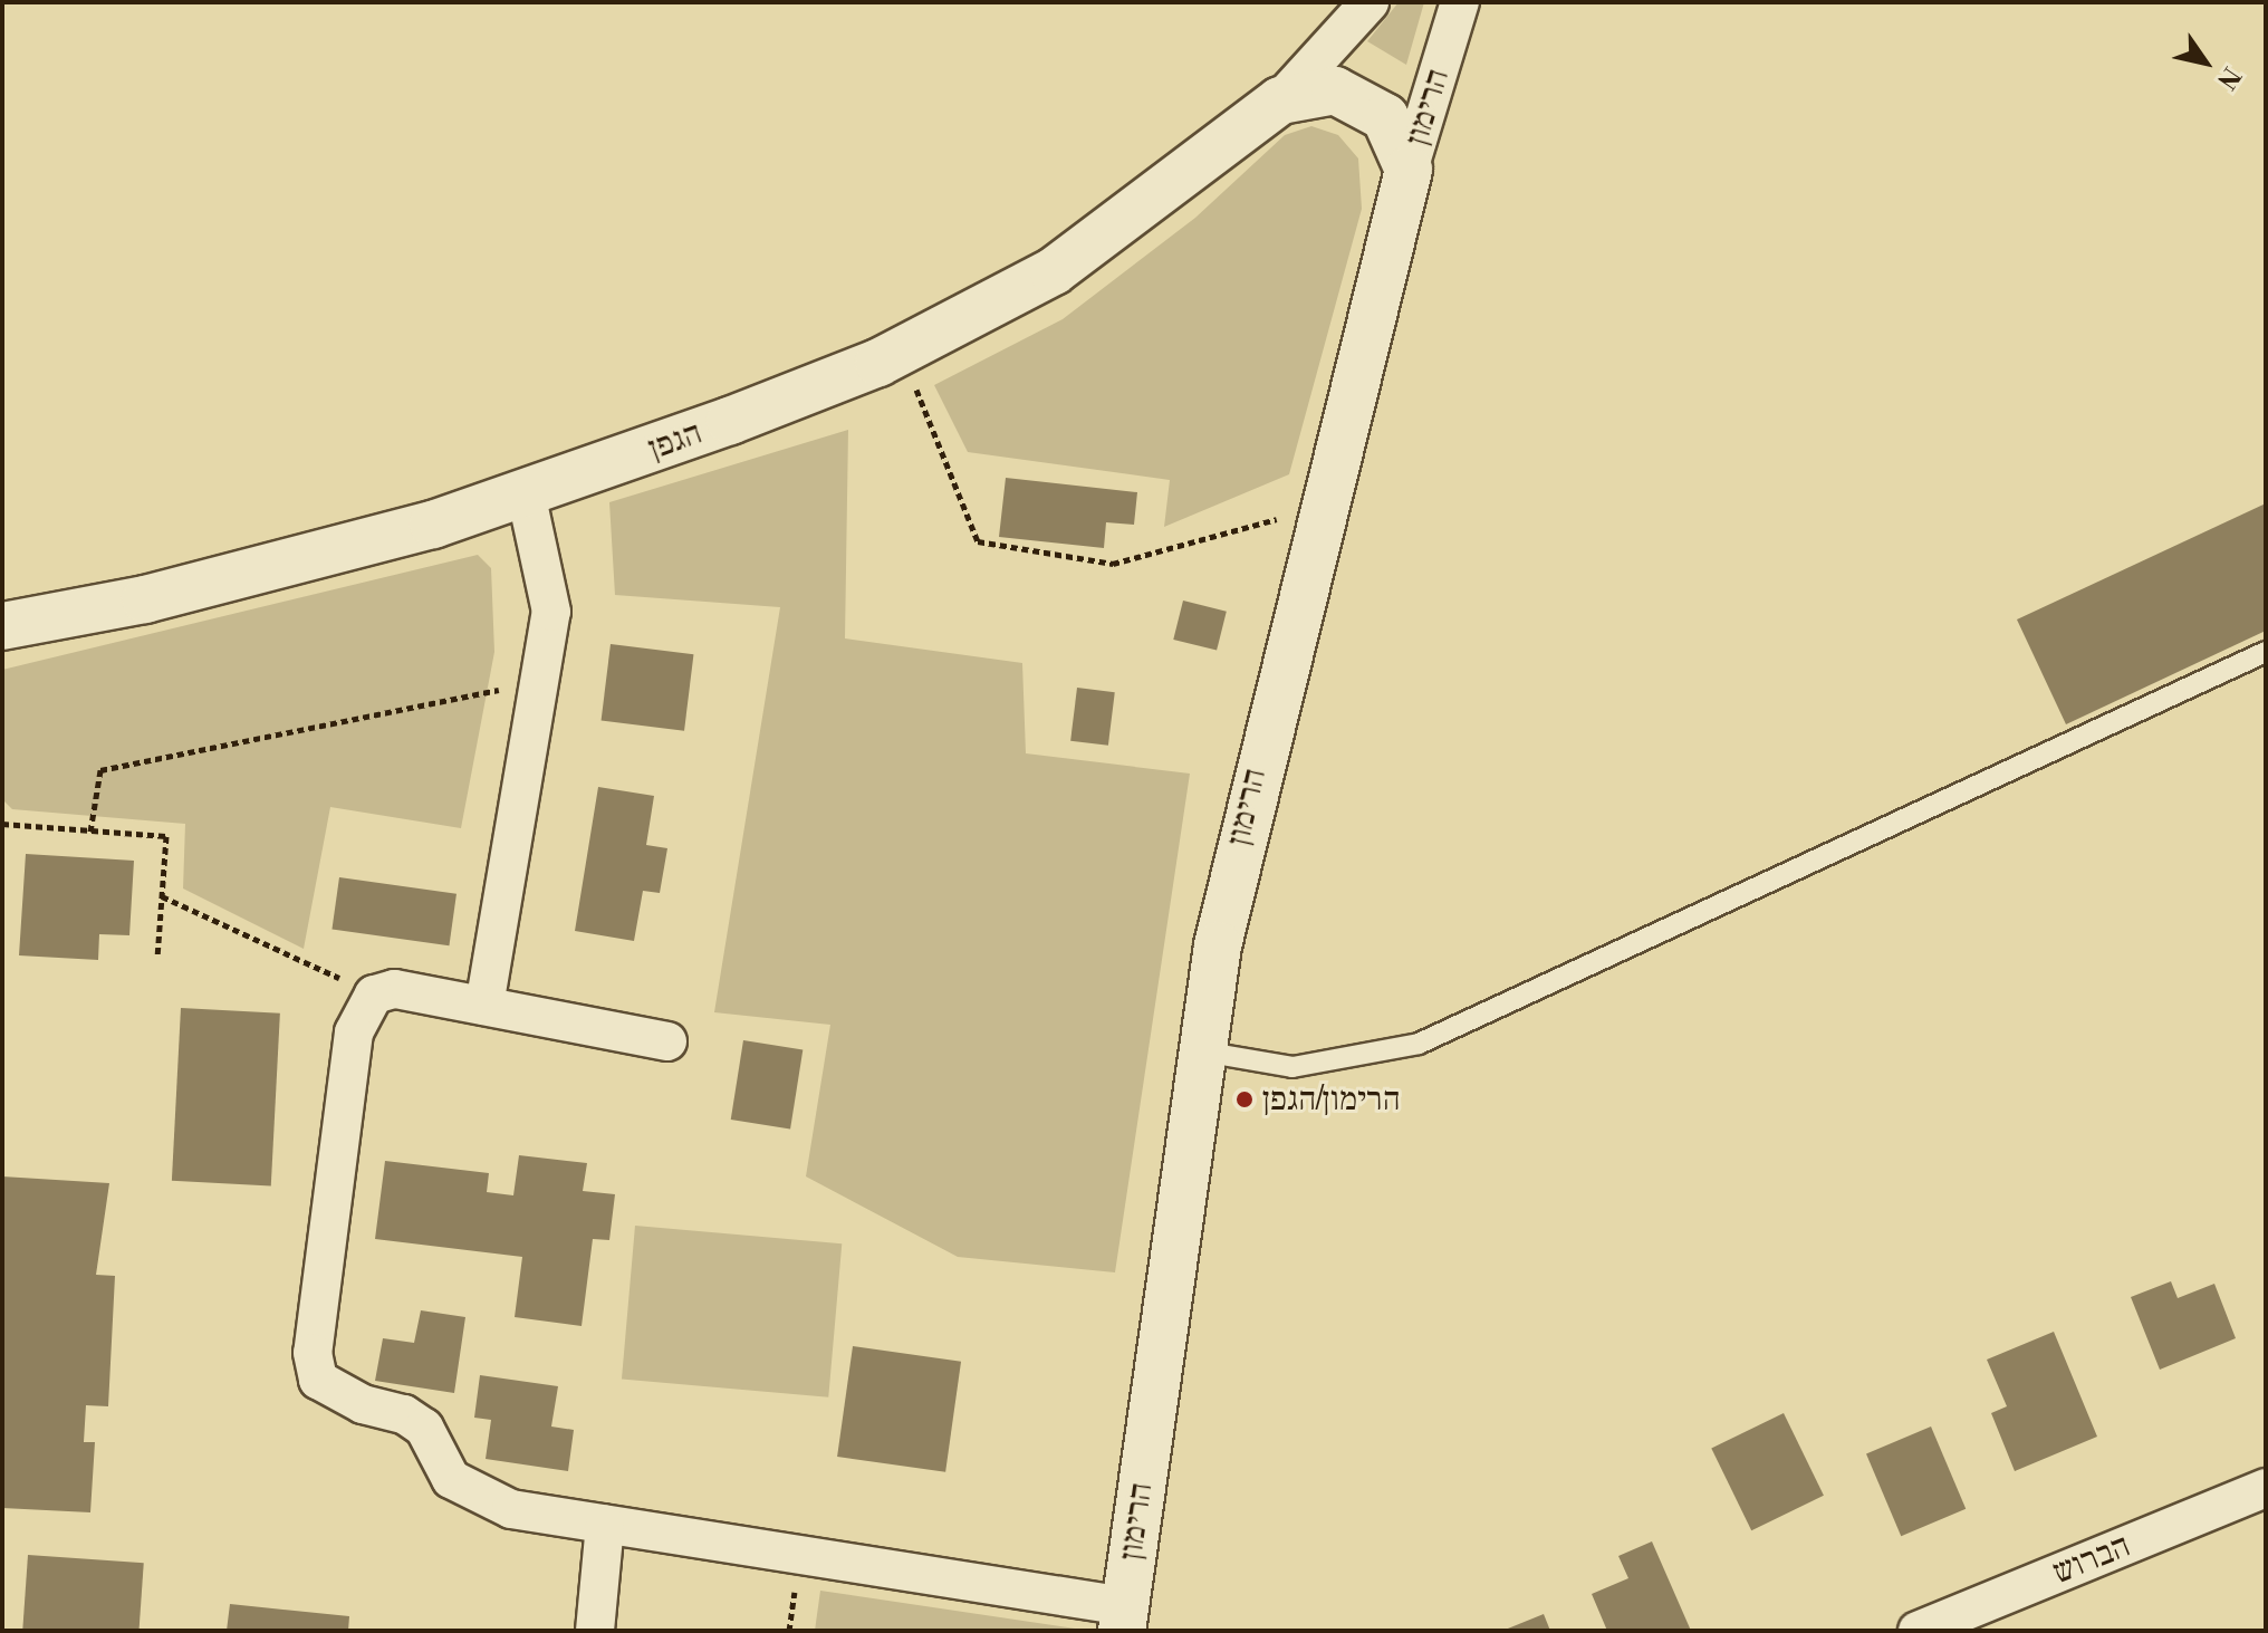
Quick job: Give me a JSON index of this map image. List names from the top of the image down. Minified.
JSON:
{"streets":{"street":["הרימון","הגפן","הברוש"]},"crossings":[["הרימון","הגפן"]],"places":["הרימון/הגפן"],"north":"bottom right"}
